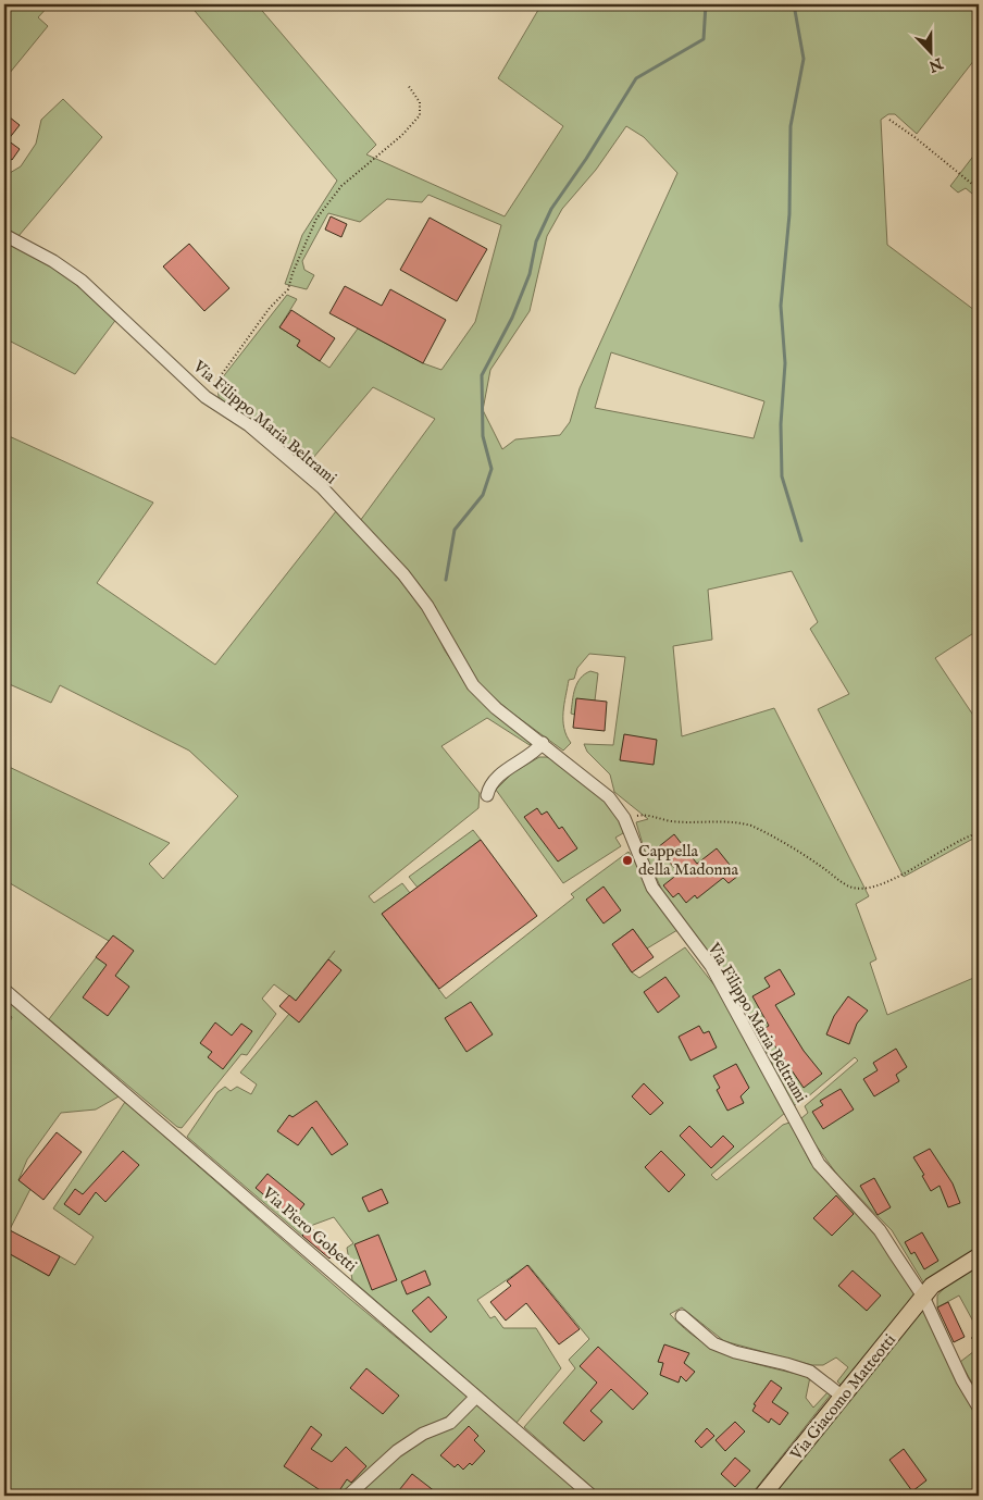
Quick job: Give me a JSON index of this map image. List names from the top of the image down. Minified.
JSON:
{"streets":{"main road":["Via Giacomo Matteotti"],"street":["Via Filippo Maria Beltrami","Via Piero Gobetti"]},"crossings":[["Via Filippo Maria Beltrami","Via Giacomo Matteotti"]],"places":["Cappella della Madonna"],"north":"bottom"}
